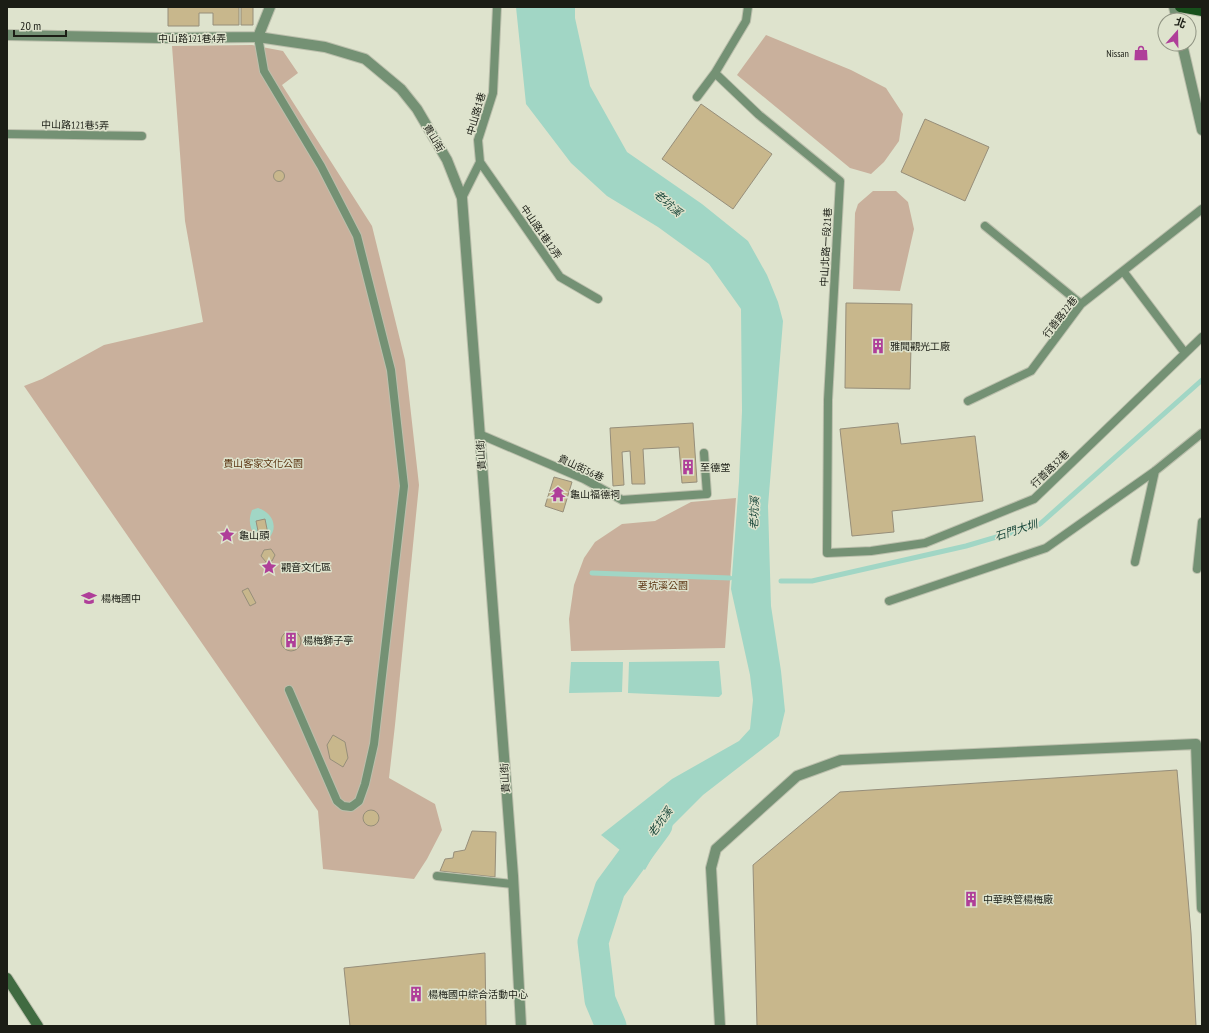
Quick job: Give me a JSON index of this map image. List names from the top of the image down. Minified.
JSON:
{"streets":{"street":["中山路121巷4弄","貴山街"],"lane":["中山路1巷","中山路121巷5弄","中山路1巷12弄","中山北路一段21巷","行善路22巷","貴山街56巷","行善路32巷"]},"crossings":[["中山路121巷4弄","貴山街"],["中山路1巷","中山路1巷12弄"],["貴山街","貴山街56巷"],["中山北路一段21巷","行善路32巷"]],"water":["老坑溪","石門大圳"],"parks":["貴山客家文化公園","荖坑溪公園"],"places":{"shop":["Nissan"],"building":["雅聞觀光工廠","至德堂","楊梅獅子亭","中華映管楊梅廠","楊梅國中綜合活動中心"],"temple":["龜山福德祠"],"place":["龜山頭","觀音文化區"],"school or university":["楊梅國中"]},"scale_bar":"20 m","north":"top"}
